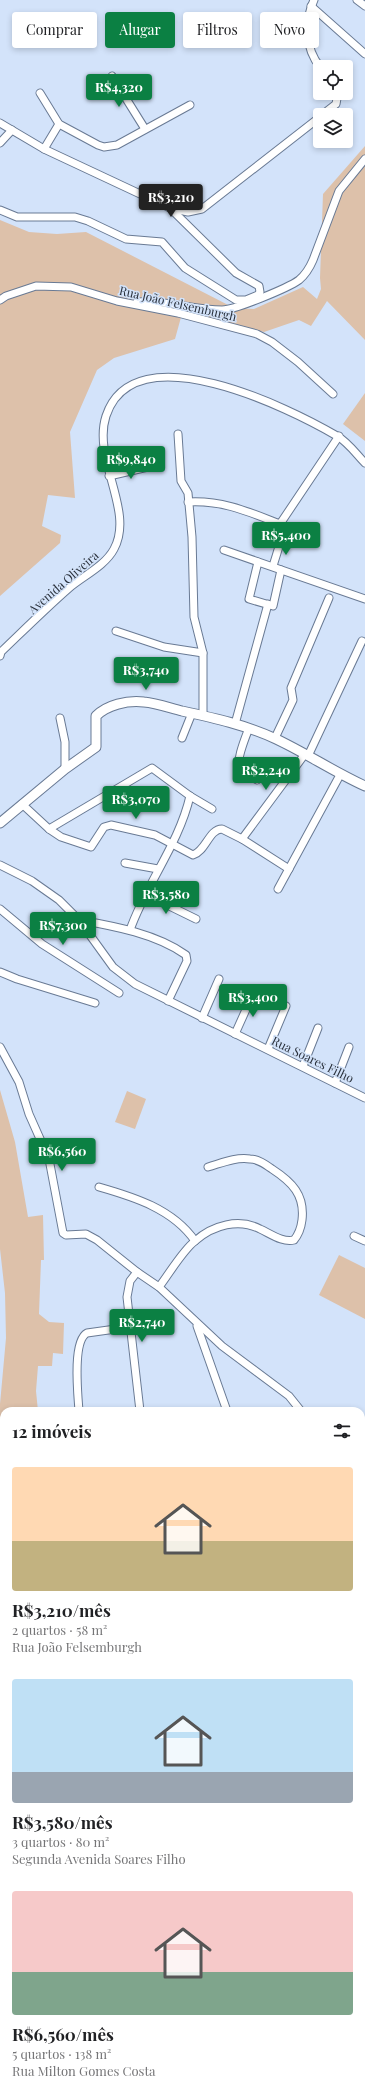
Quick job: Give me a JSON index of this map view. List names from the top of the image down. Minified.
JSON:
{"streets":{"street":["Rua João Felsemburgh","Avenida Oliveira","Rua Soares Filho"]},"page":{"chip":["Comprar","Alugar","Filtros","Novo"],"price":["R$4,320","R$3,210","R$9,840","R$5,400","R$3,740","R$2,240","R$3,070","R$3,580","R$7,300","R$3,400","R$6,560","R$2,740"],"heading":"12 imóveis","list":[{"name":"R$3,210/mês","note":"2 quartos · 58 m² · Rua João Felsemburgh"},{"name":"R$3,580/mês","note":"3 quartos · 80 m² · Segunda Avenida Soares Filho"},{"name":"R$6,560/mês","note":"5 quartos · 138 m² · Rua Milton Gomes Costa"}]}}
